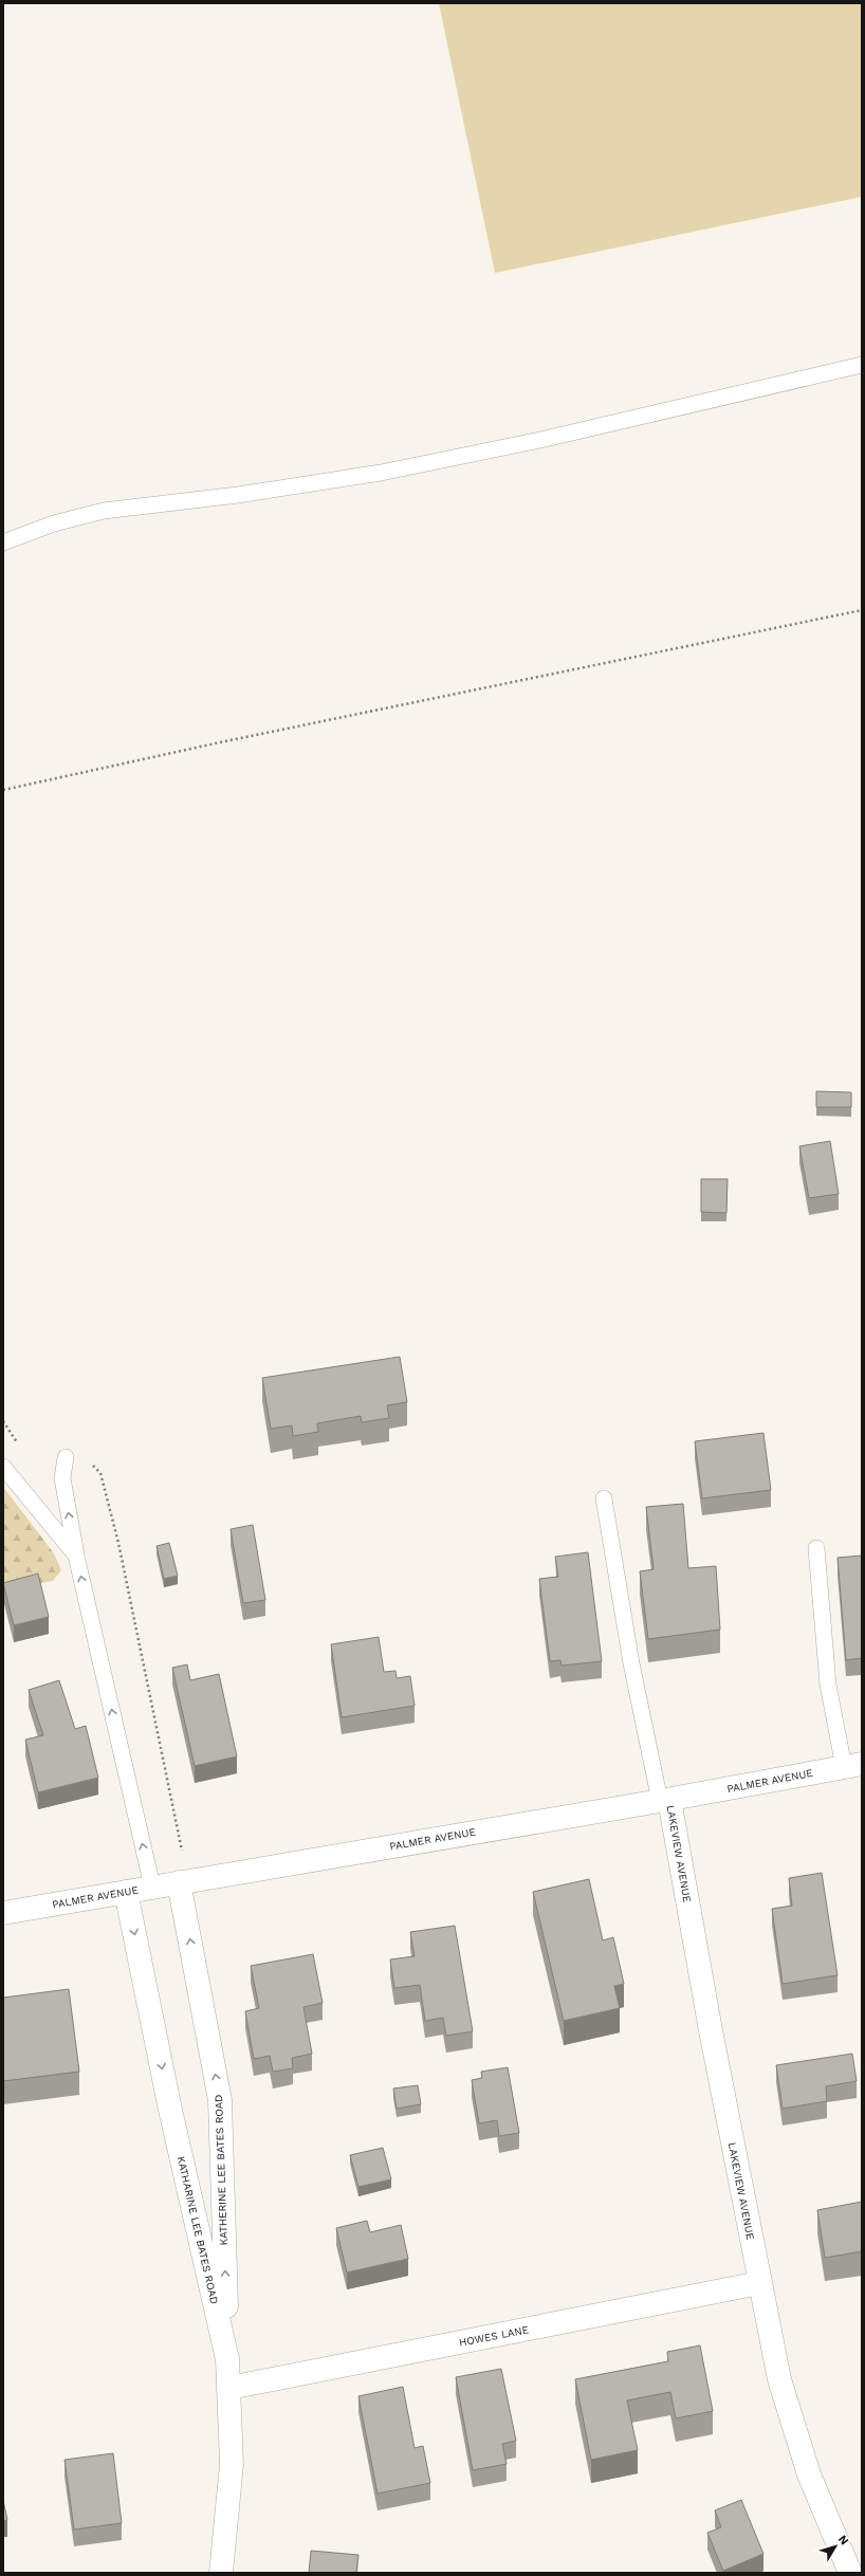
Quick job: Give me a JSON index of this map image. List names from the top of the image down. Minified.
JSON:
{"streets":{"main road":["PALMER AVENUE","LAKEVIEW AVENUE","KATHERINE LEE BATES ROAD","KATHARINE LEE BATES ROAD","HOWES LANE"]},"crossings":[["PALMER AVENUE","LAKEVIEW AVENUE"],["PALMER AVENUE","KATHERINE LEE BATES ROAD"],["PALMER AVENUE","KATHARINE LEE BATES ROAD"],["LAKEVIEW AVENUE","HOWES LANE"],["KATHERINE LEE BATES ROAD","KATHARINE LEE BATES ROAD"],["KATHARINE LEE BATES ROAD","HOWES LANE"]],"one_way":["KATHERINE LEE BATES ROAD","KATHARINE LEE BATES ROAD"],"north":"top right"}
